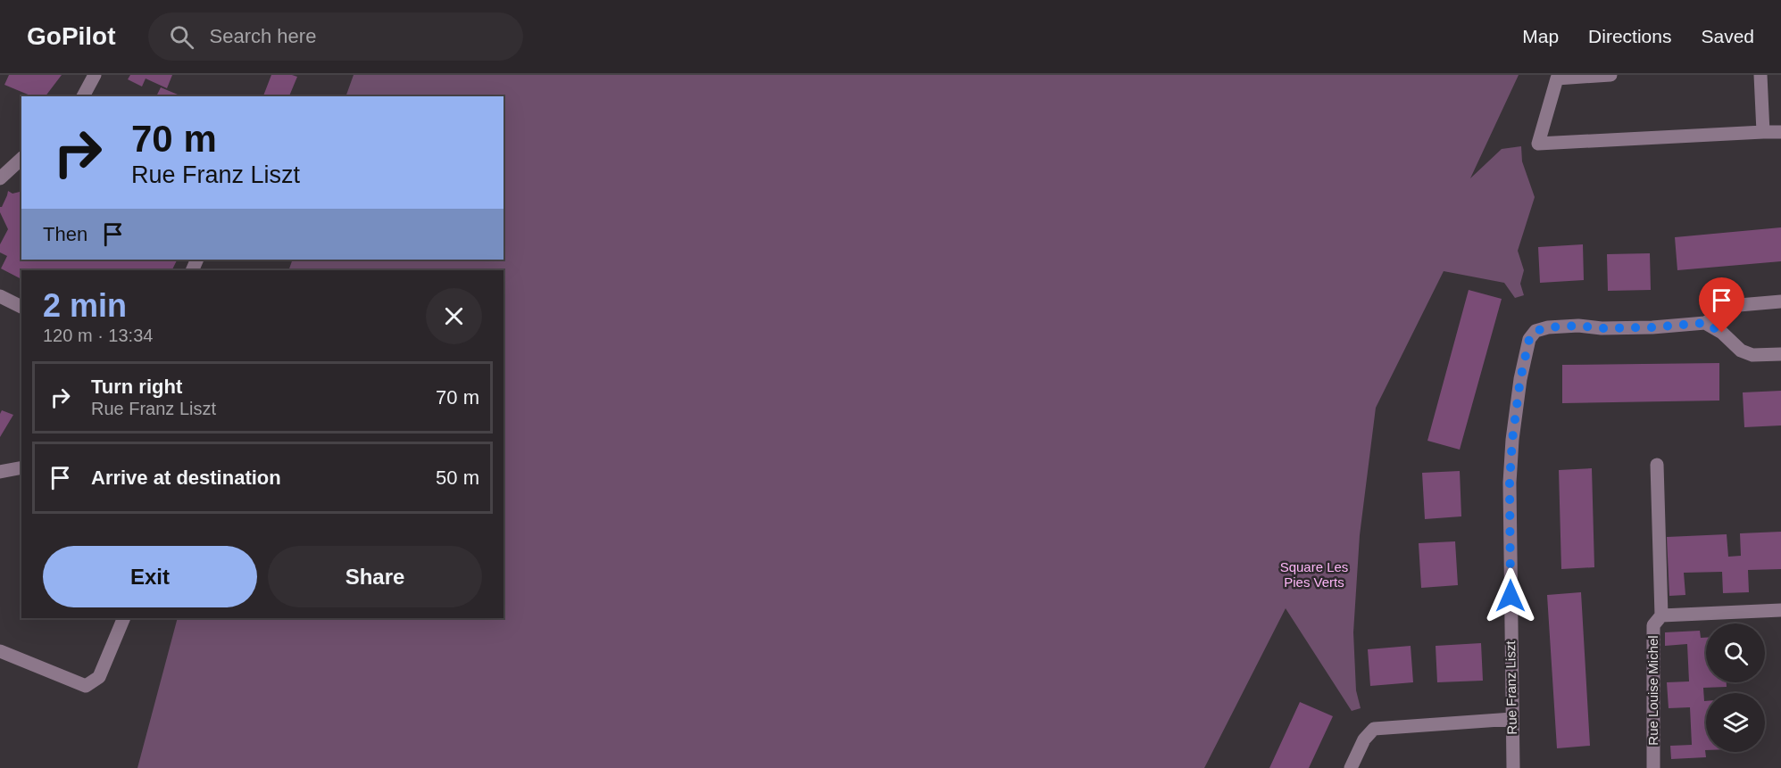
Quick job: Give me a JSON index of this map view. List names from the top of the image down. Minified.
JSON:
{"streets":{"street":["Rue Franz Liszt","Rue Louise Michel"]},"parks":["Square Les Pies Verts"],"page":{"header":"GoPilot","search":"Search here","nav":["Map","Directions","Saved"],"turn":["70 m","Rue Franz Liszt"],"then":"Then","heading":["2 min","120 m · 13:34"],"list":[{"name":"Turn right","note":"Rue Franz Liszt","value":"70 m"},{"name":"Arrive at destination","value":"50 m"}],"buttons":["Exit","Share"]}}
